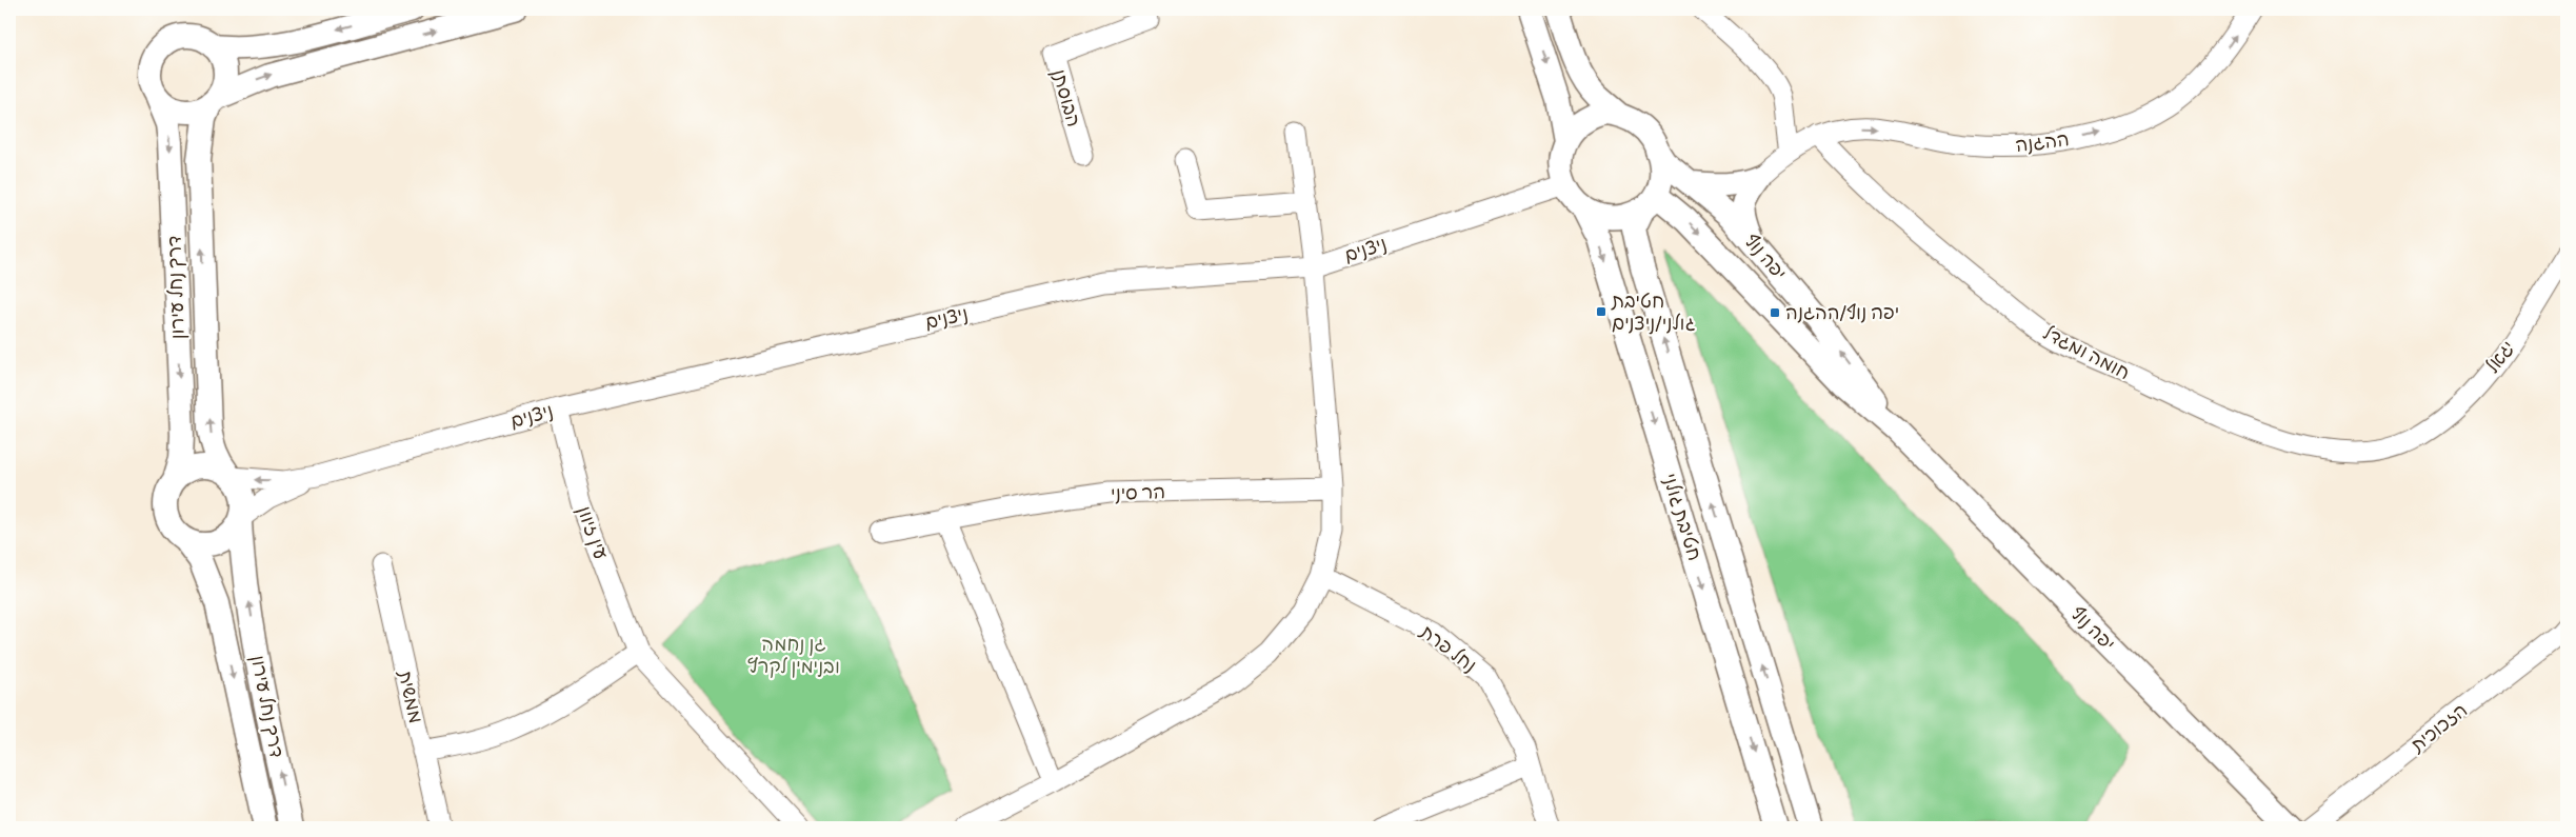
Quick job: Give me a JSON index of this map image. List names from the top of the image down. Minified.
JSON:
{"streets":{"street":["הבוסתן","ההגנה","ניצנים","יפה נוף","דרך נחל עירון","חומה ומגדל","יגאל","הר סיני","חטיבת גולני","עין זיוון","נחל פרת","ממשית","הזכוכית"]},"crossings":[["ההגנה","חומה ומגדל"],["ניצנים","יפה נוף"],["ניצנים","דרך נחל עירון"],["ניצנים","חטיבת גולני"],["ניצנים","עין זיוון"],["יפה נוף","חטיבת גולני"],["חומה ומגדל","יגאל"]],"one_way":["ההגנה"],"parks":["גן נחמה ובנימין לקרץ"],"places":{"transit":["חטיבת גולני/ניצנים","יפה נוף/ההגנה"]}}
